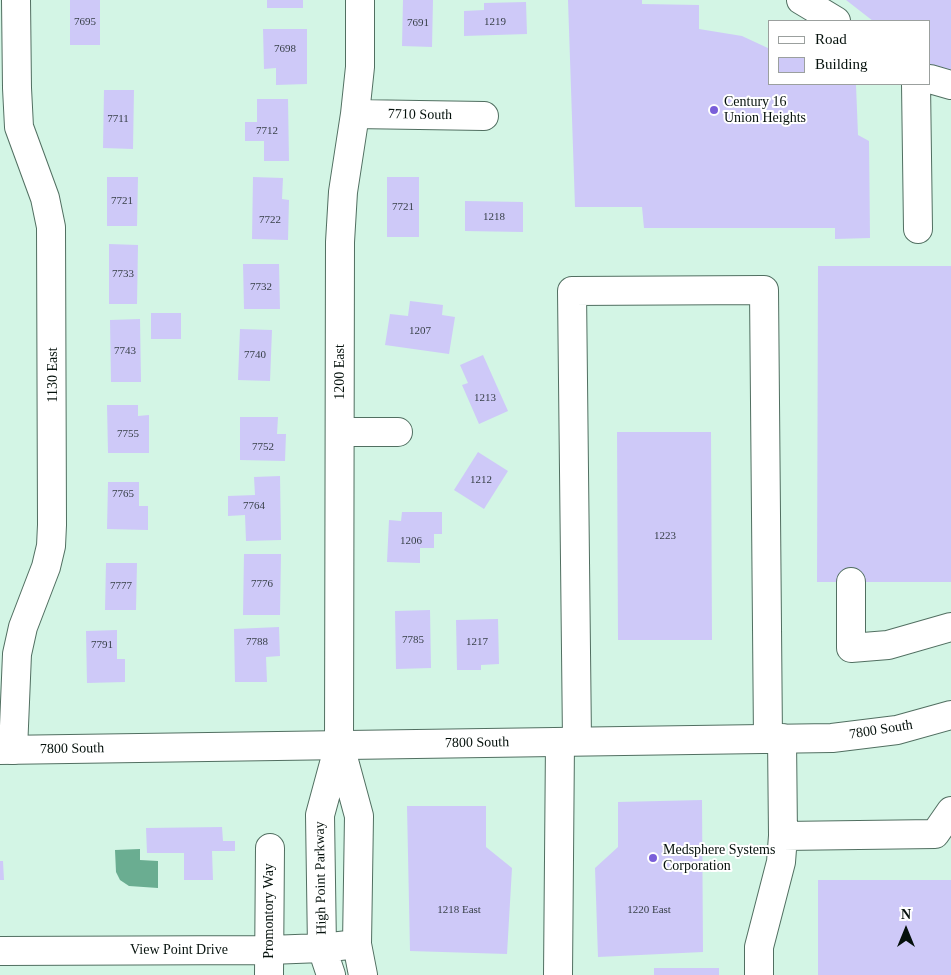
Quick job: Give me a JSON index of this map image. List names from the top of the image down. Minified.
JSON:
{"streets":{"street":["7710 South","1200 East","1130 East","7800 South","High Point Parkway","Promontory Way","View Point Drive"]},"crossings":[["7710 South","1200 East"],["1200 East","7800 South"],["1200 East","High Point Parkway"],["1130 East","7800 South"],["7800 South","High Point Parkway"],["High Point Parkway","View Point Drive"],["Promontory Way","View Point Drive"]],"places":["Century 16 Union Heights","Medsphere Systems Corporation"],"house_numbers":["7695","1219","7691","7698","7711","7712","7721","7721","1218","7722","7733","7732","1207","7743","7740","1213","7755","7752","1212","7765","7764","1223","1206","7776","7777","7785","7788","1217","7791","1218 East","1220 East"],"legend":["Road","Building"],"north":"top"}
